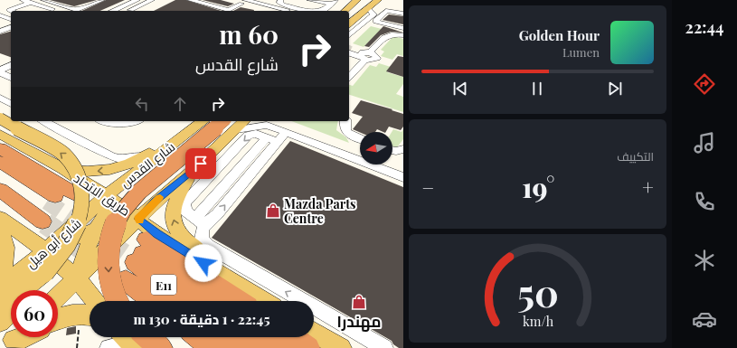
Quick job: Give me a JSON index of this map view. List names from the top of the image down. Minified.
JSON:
{"streets":{"highway":["E11"],"main road":["شارع القدس","طريق الاتحاد","شارع أبو هيل"]},"crossings":[["شارع القدس","طريق الاتحاد"],["شارع القدس","شارع أبو هيل"],["طريق الاتحاد","شارع أبو هيل"]],"places":{"shop":["Mazda Parts Centre","مهندرا"]},"north":"left","page":{"tabs":"22:44","turn":["60 m","شارع القدس"],"song":["Golden Hour","Lumen"],"tile":"التكييف","heat":["−","19°","+"],"limit":"60","trip":"22:45 · 1 دقيقة · 130 m","gauge":["50","km/h"]}}
